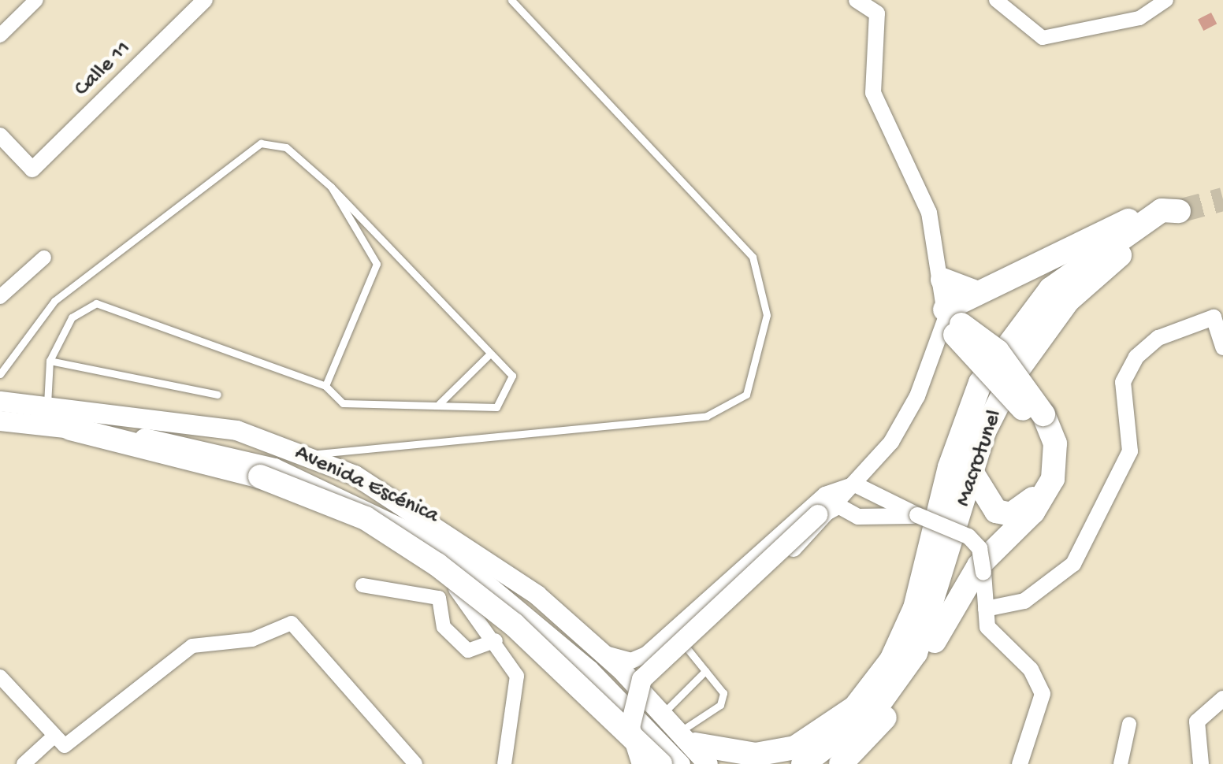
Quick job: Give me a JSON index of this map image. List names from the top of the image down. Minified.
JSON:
{"streets":{"highway":["Macrotunel"],"main road":["Avenida Escénica"],"street":["Calle 11"]}}
